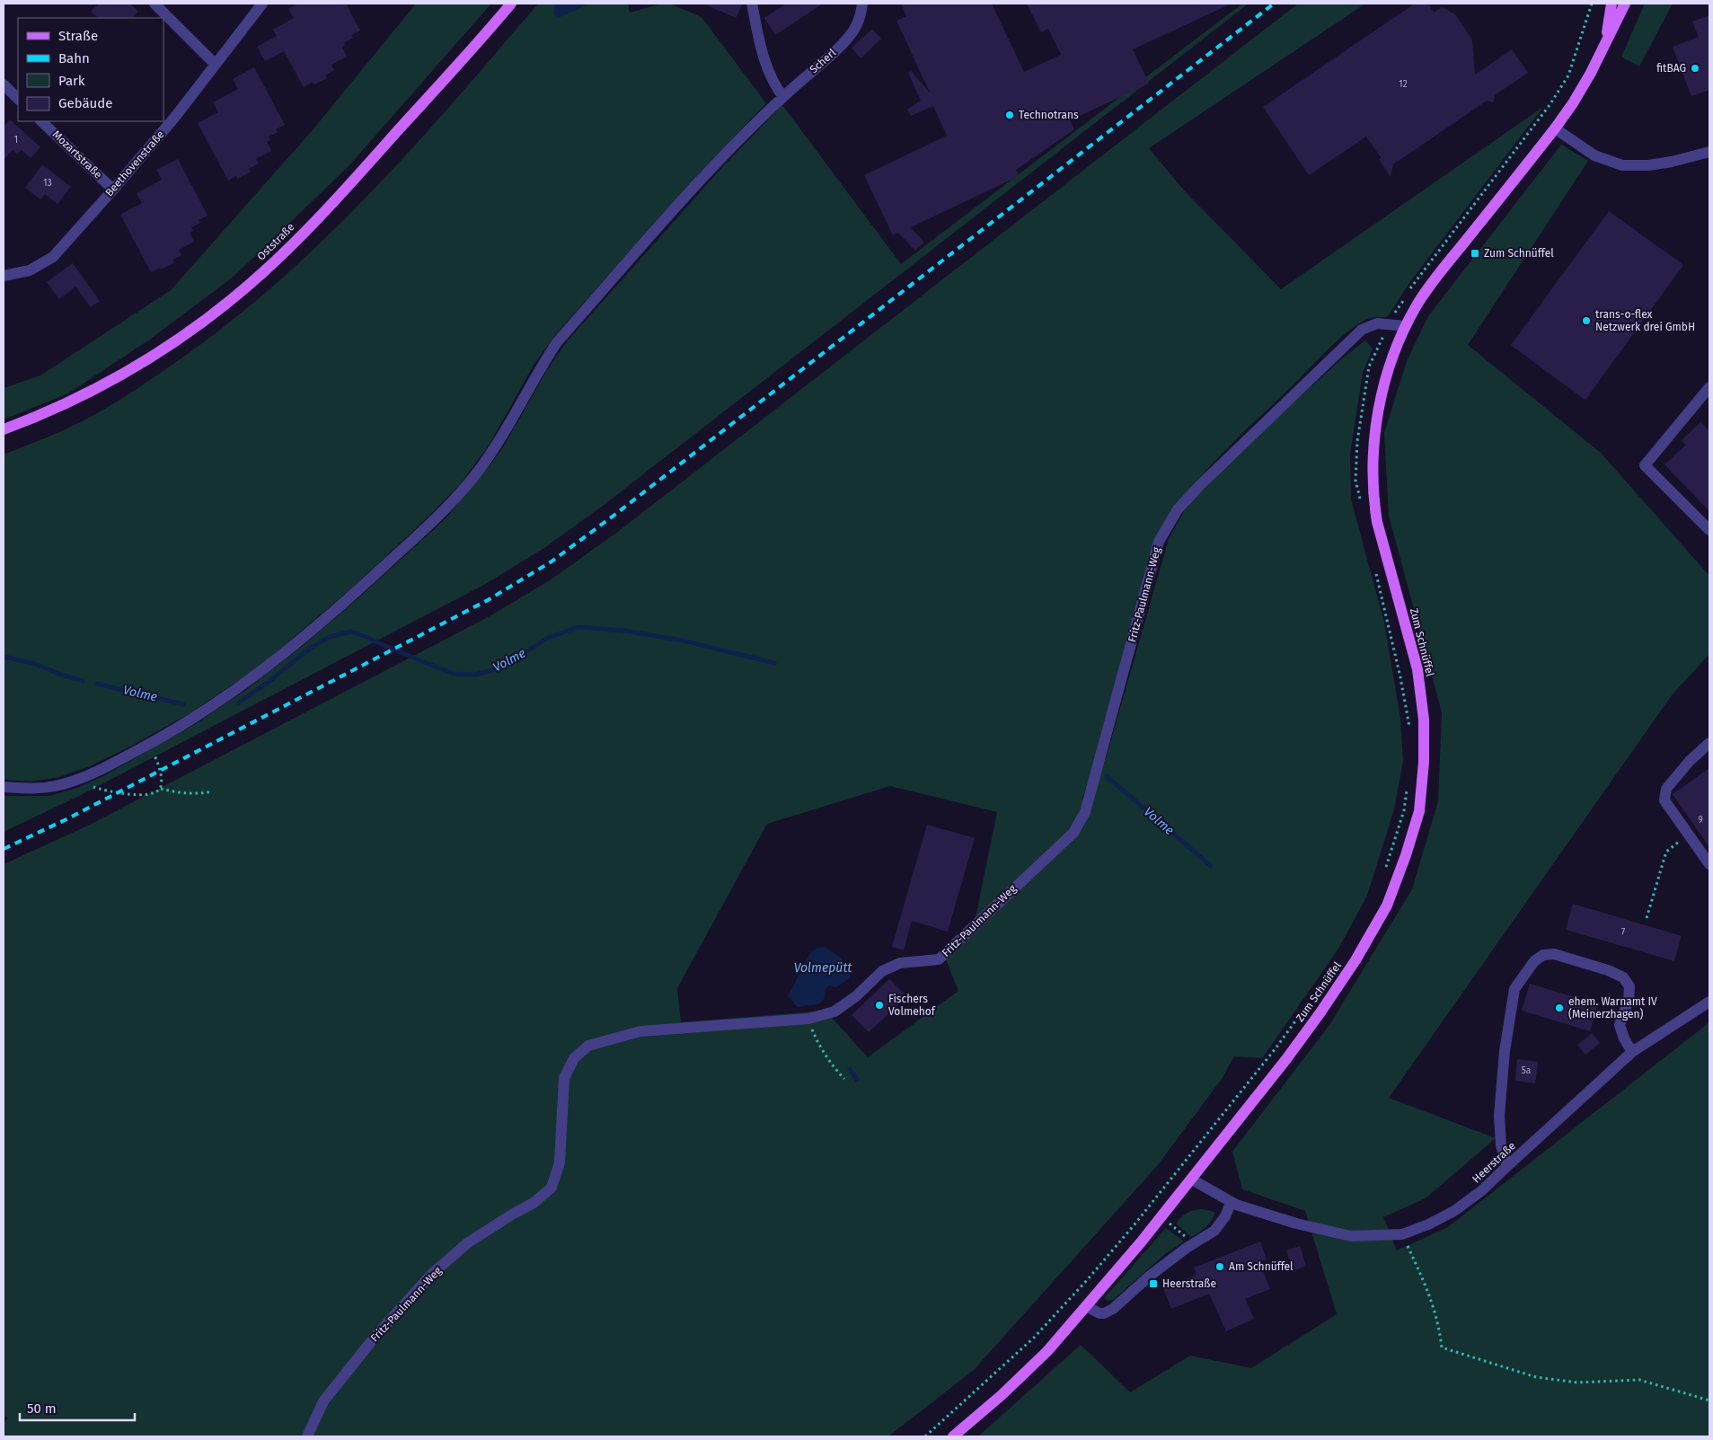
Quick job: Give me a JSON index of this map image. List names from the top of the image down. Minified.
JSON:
{"streets":{"main road":["Oststraße","Zum Schnüffel"],"street":["Scherl","Mozartstraße","Beethovenstraße","Fritz-Paulmann-Weg","Heerstraße"]},"crossings":[["Mozartstraße","Beethovenstraße"],["Fritz-Paulmann-Weg","Zum Schnüffel"],["Zum Schnüffel","Heerstraße"]],"water":["Volme","Volmepütt"],"places":{"other":["fitBAG","Technotrans","trans-o-flex Netzwerk drei GmbH","Fischers Volmehof","ehem. Warnamt IV (Meinerzhagen)","Am Schnüffel"],"transit":["Zum Schnüffel","Heerstraße"]},"house_numbers":["12","1","13","9","7","5a"],"legend":["Straße","Bahn","Park","Gebäude"],"scale_bar":"50 m"}
